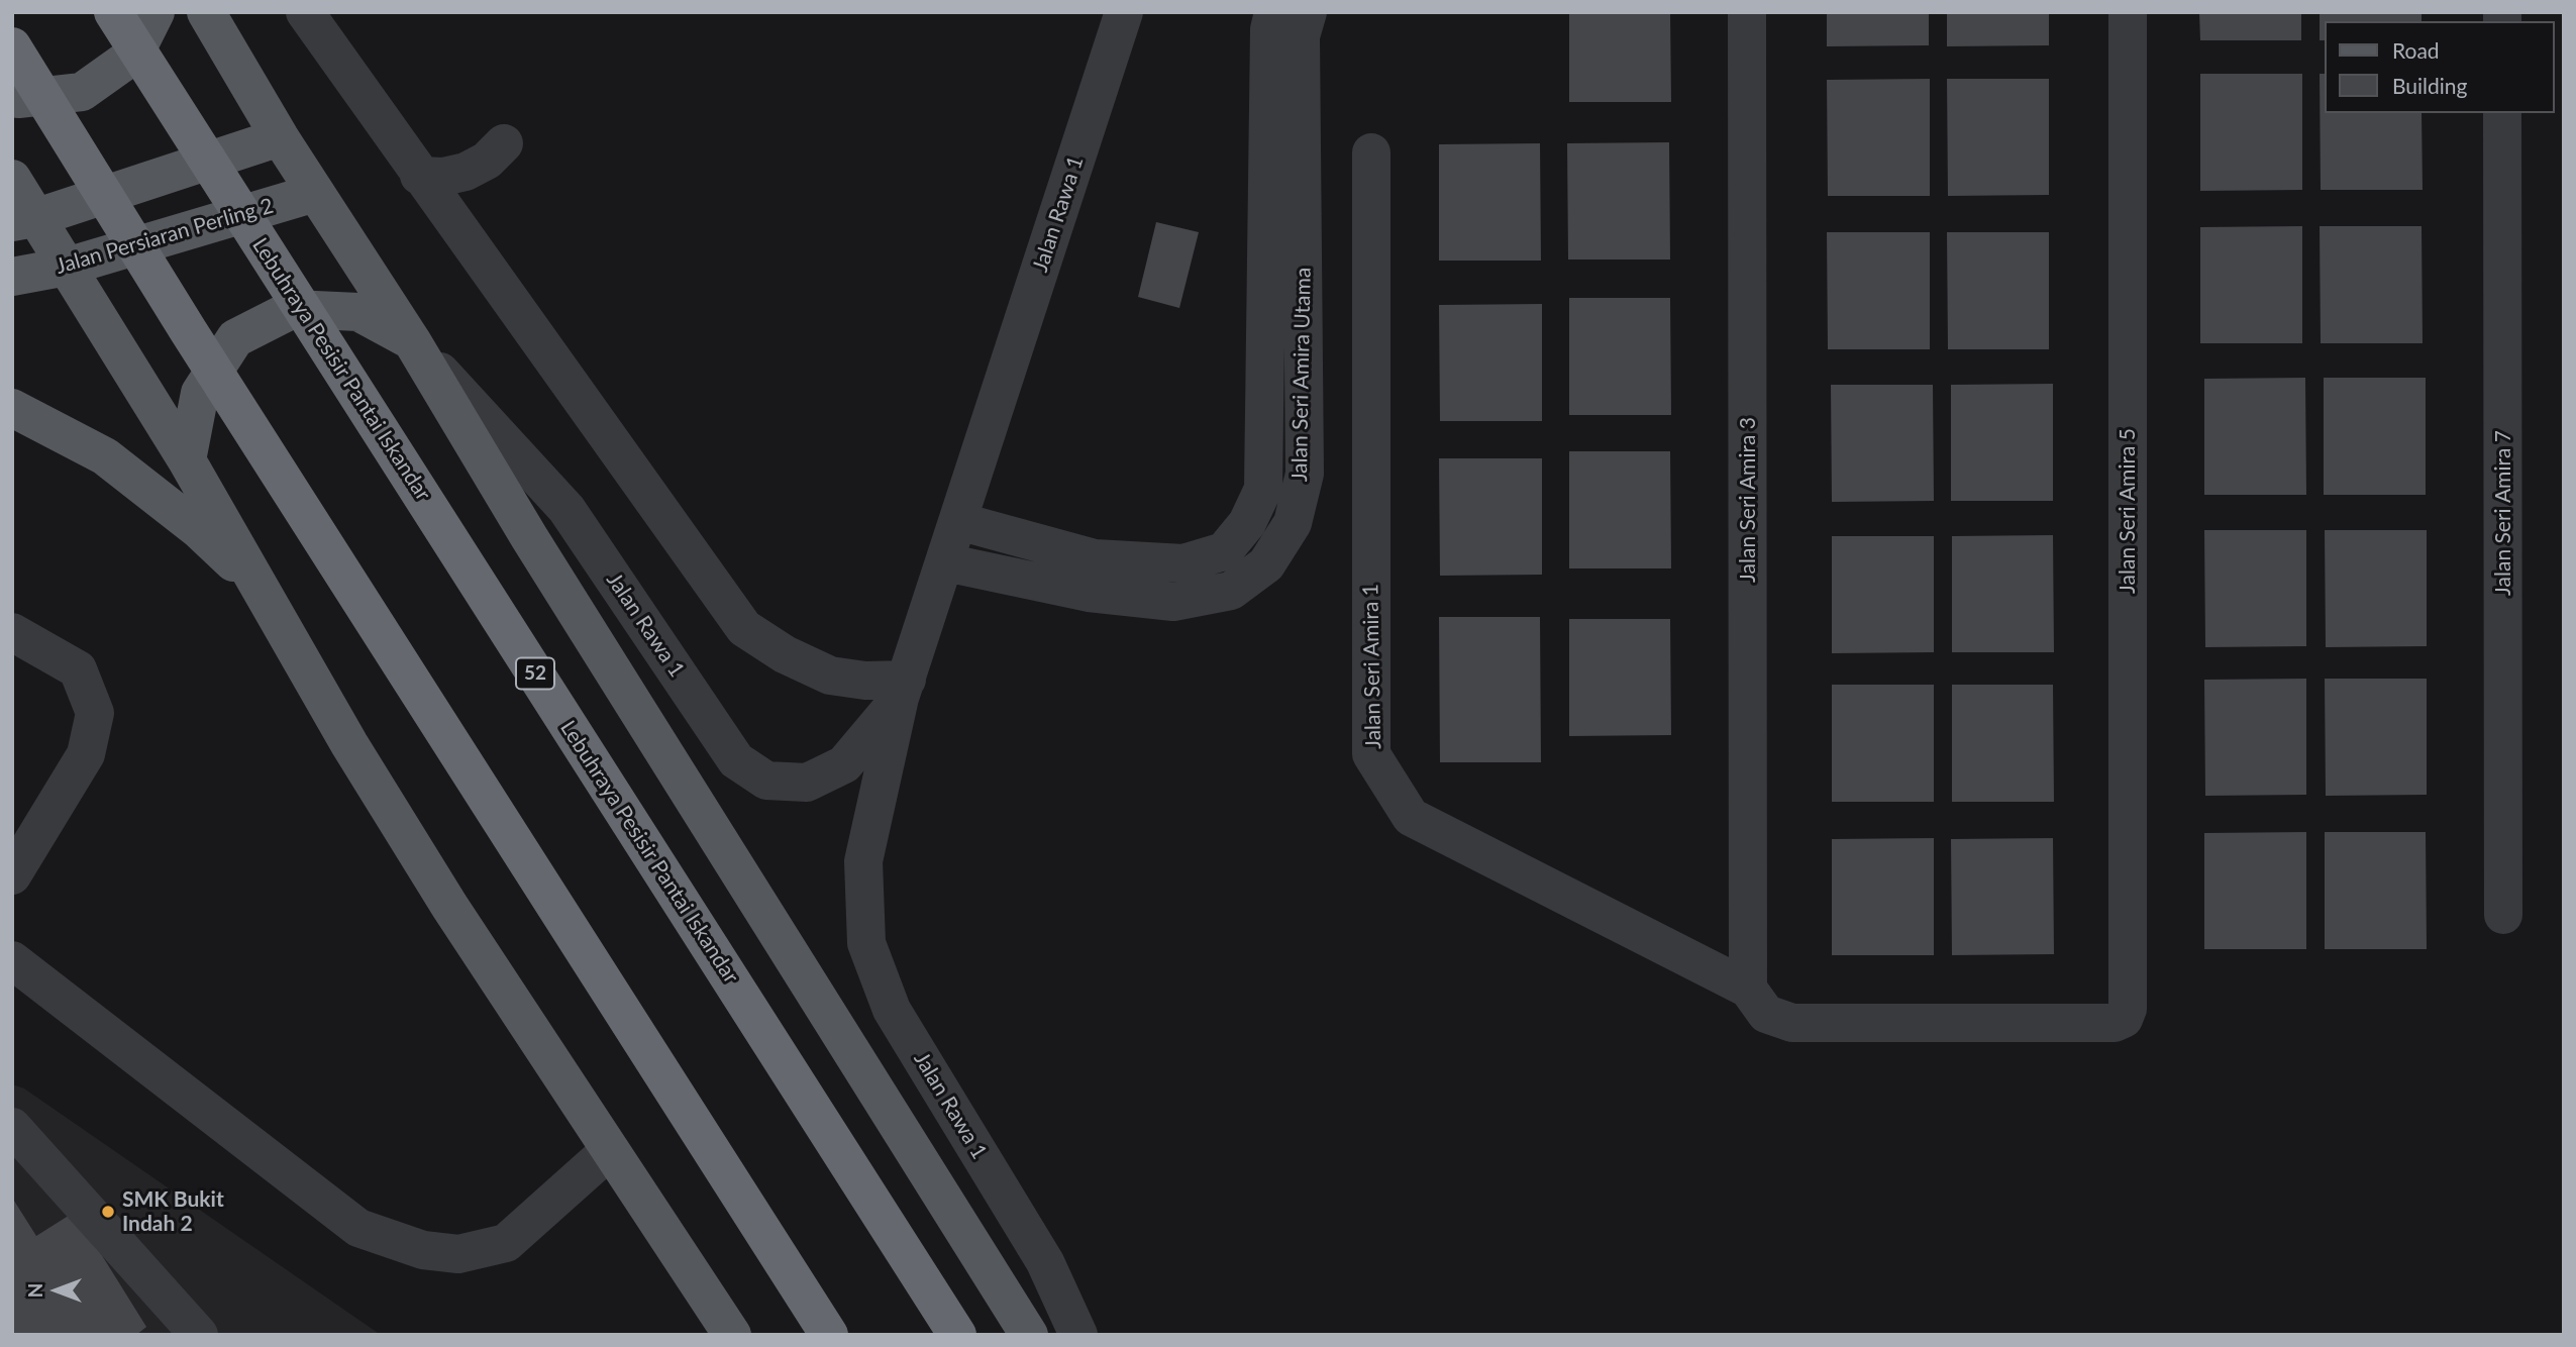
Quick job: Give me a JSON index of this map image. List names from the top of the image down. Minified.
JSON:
{"streets":{"highway":["Lebuhraya Pesisir Pantai Iskandar","52"],"main road":["Jalan Persiaran Perling 2"],"street":["Jalan Rawa 1","Jalan Seri Amira Utama","Jalan Seri Amira 3","Jalan Seri Amira 5","Jalan Seri Amira 7","Jalan Seri Amira 1"]},"crossings":[["Jalan Rawa 1","Jalan Seri Amira Utama"],["Jalan Seri Amira 3","Jalan Seri Amira 1"],["Jalan Seri Amira 5","Jalan Seri Amira 1"]],"places":["SMK Bukit Indah 2"],"legend":["Road","Building"],"north":"left"}
